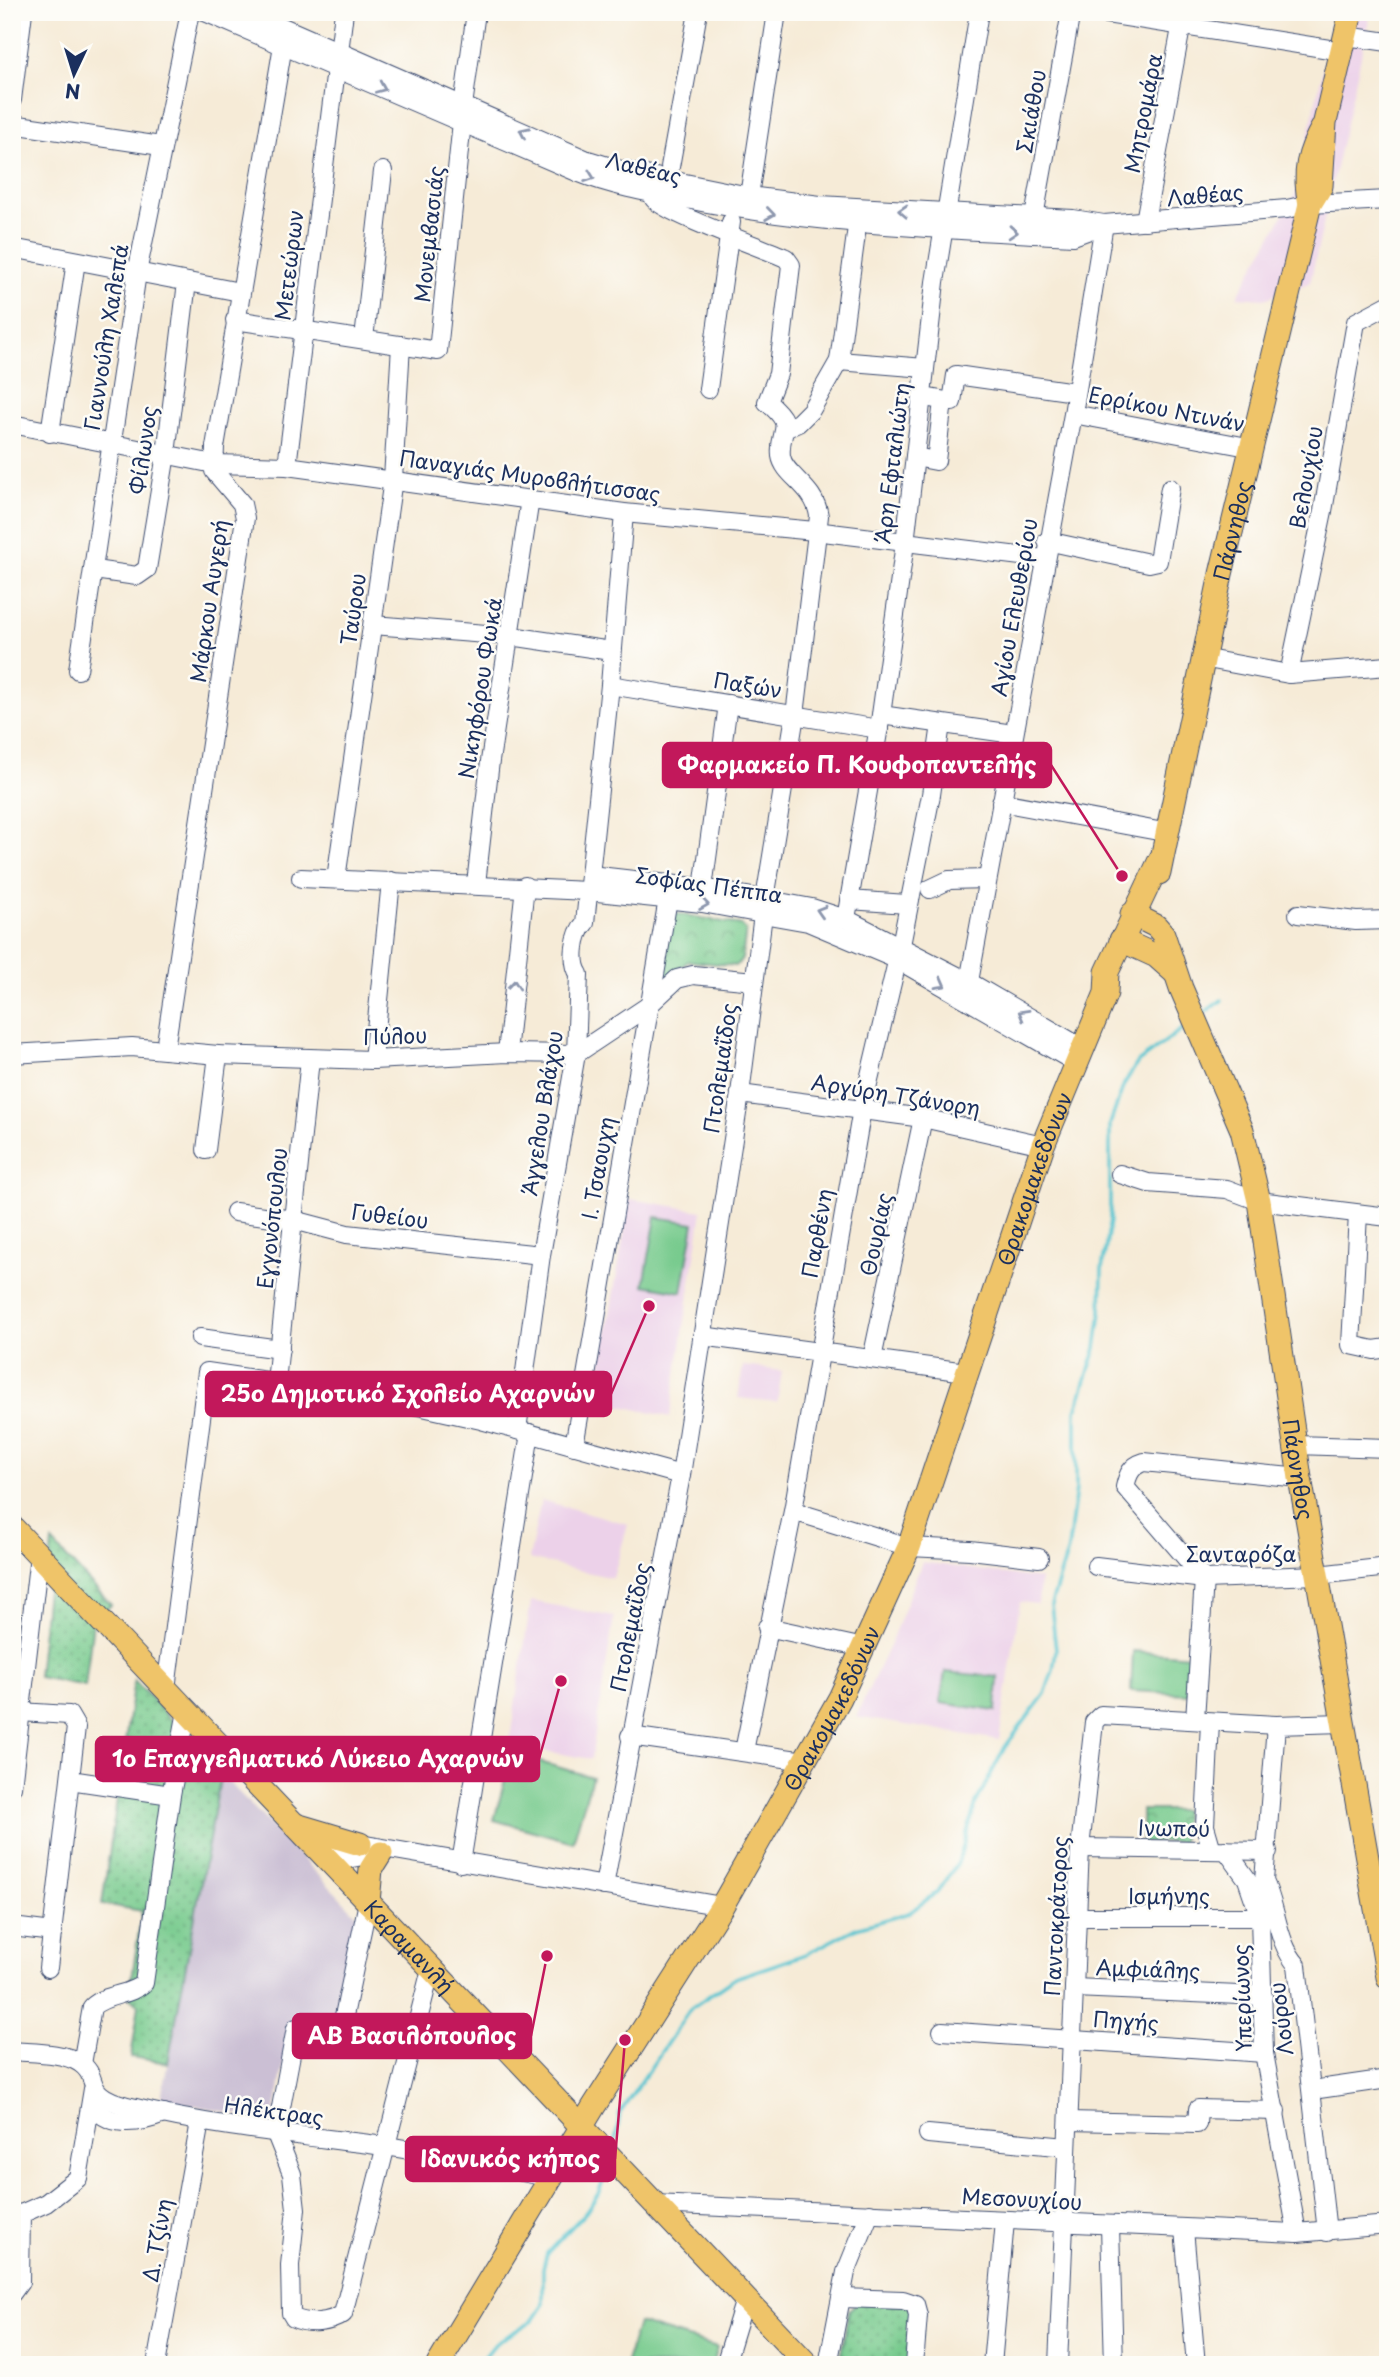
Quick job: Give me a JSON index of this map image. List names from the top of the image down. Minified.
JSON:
{"streets":{"main road":["Πάρνηθος","Θρακομακεδόνων","Καραμανλή"],"street":["Σκιάθου","Μητρομάρα","Λαθέας","Μονεμβασιάς","Μετεώρων","Γιαννούλη Χαλεπά","Ερρίκου Ντινάν","Φίλωνος","Άρη Εφταλιώτη","Παναγιάς Μυροβλήτισσας","Βελουχίου","Μάρκου Αυγερή","Αγίου Ελευθερίου","Ταύρου","Παξών","Νικηφόρου Φωκά","Σοφίας Πέππα","Πύλου","Πτολεμαΐδος","Αργύρη Τζάνορη","Άγγελου Βλάχου","Ι. Τσαουχη","Γυθείου","Εγγονόπουλου","Παρθένη","Θουρίας","Σανταρόζα","Ινωπού","Ισμήνης","Παντοκράτορος","Αμφιάλης","Υπερίωνος","Λούρου","Πηγής","Ηλέκτρας","Μεσονυχίου","Δ. Τζίνη"]},"crossings":[["Σκιάθου","Λαθέας"],["Μητρομάρα","Λαθέας"],["Λαθέας","Μονεμβασιάς"],["Λαθέας","Μετεώρων"],["Λαθέας","Άρη Εφταλιώτη"],["Λαθέας","Πάρνηθος"],["Λαθέας","Αγίου Ελευθερίου"],["Μονεμβασιάς","Ταύρου"],["Μετεώρων","Παναγιάς Μυροβλήτισσας"],["Γιαννούλη Χαλεπά","Φίλωνος"],["Γιαννούλη Χαλεπά","Παναγιάς Μυροβλήτισσας"],["Ερρίκου Ντινάν","Πάρνηθος"],["Ερρίκου Ντινάν","Αγίου Ελευθερίου"],["Φίλωνος","Παναγιάς Μυροβλήτισσας"],["Άρη Εφταλιώτη","Παναγιάς Μυροβλήτισσας"],["Άρη Εφταλιώτη","Παξών"],["Άρη Εφταλιώτη","Σοφίας Πέππα"],["Παναγιάς Μυροβλήτισσας","Μάρκου Αυγερή"],["Παναγιάς Μυροβλήτισσας","Αγίου Ελευθερίου"],["Παναγιάς Μυροβλήτισσας","Ταύρου"],["Παναγιάς Μυροβλήτισσας","Νικηφόρου Φωκά"],["Παναγιάς Μυροβλήτισσας","Πτολεμαΐδος"],["Παναγιάς Μυροβλήτισσας","Άγγελου Βλάχου"],["Πάρνηθος","Θρακομακεδόνων"],["Πάρνηθος","Σανταρόζα"],["Πάρνηθος","Παντοκράτορος"],["Μάρκου Αυγερή","Πύλου"],["Αγίου Ελευθερίου","Παξών"],["Αγίου Ελευθερίου","Σοφίας Πέππα"],["Ταύρου","Σοφίας Πέππα"],["Παξών","Πτολεμαΐδος"],["Παξών","Άγγελου Βλάχου"],["Παξών","Παρθένη"],["Νικηφόρου Φωκά","Σοφίας Πέππα"],["Σοφίας Πέππα","Πτολεμαΐδος"],["Σοφίας Πέππα","Άγγελου Βλάχου"],["Σοφίας Πέππα","Ι. Τσαουχη"],["Σοφίας Πέππα","Θρακομακεδόνων"],["Σοφίας Πέππα","Παρθένη"],["Πύλου","Άγγελου Βλάχου"],["Πύλου","Εγγονόπουλου"],["Πτολεμαΐδος","Αργύρη Τζάνορη"],["Αργύρη Τζάνορη","Θρακομακεδόνων"],["Αργύρη Τζάνορη","Παρθένη"],["Αργύρη Τζάνορη","Θουρίας"],["Άγγελου Βλάχου","Γυθείου"],["Θρακομακεδόνων","Καραμανλή"],["Θρακομακεδόνων","Ηλέκτρας"],["Γυθείου","Εγγονόπουλου"],["Ινωπού","Παντοκράτορος"],["Ινωπού","Υπερίωνος"],["Ινωπού","Λούρου"],["Ισμήνης","Παντοκράτορος"],["Ισμήνης","Υπερίωνος"],["Παντοκράτορος","Αμφιάλης"],["Παντοκράτορος","Λούρου"],["Παντοκράτορος","Πηγής"],["Παντοκράτορος","Μεσονυχίου"],["Καραμανλή","Μεσονυχίου"],["Αμφιάλης","Υπερίωνος"],["Υπερίωνος","Πηγής"],["Υπερίωνος","Μεσονυχίου"],["Λούρου","Μεσονυχίου"],["Ηλέκτρας","Δ. Τζίνη"]],"places":["Φαρμακείο Π. Κουφοπαντελής","25ο Δημοτικό Σχολείο Αχαρνών","1ο Επαγγελματικό Λύκειο Αχαρνών","ΑΒ Βασιλόπουλος","Ιδανικός κήπος"],"north":"bottom"}
